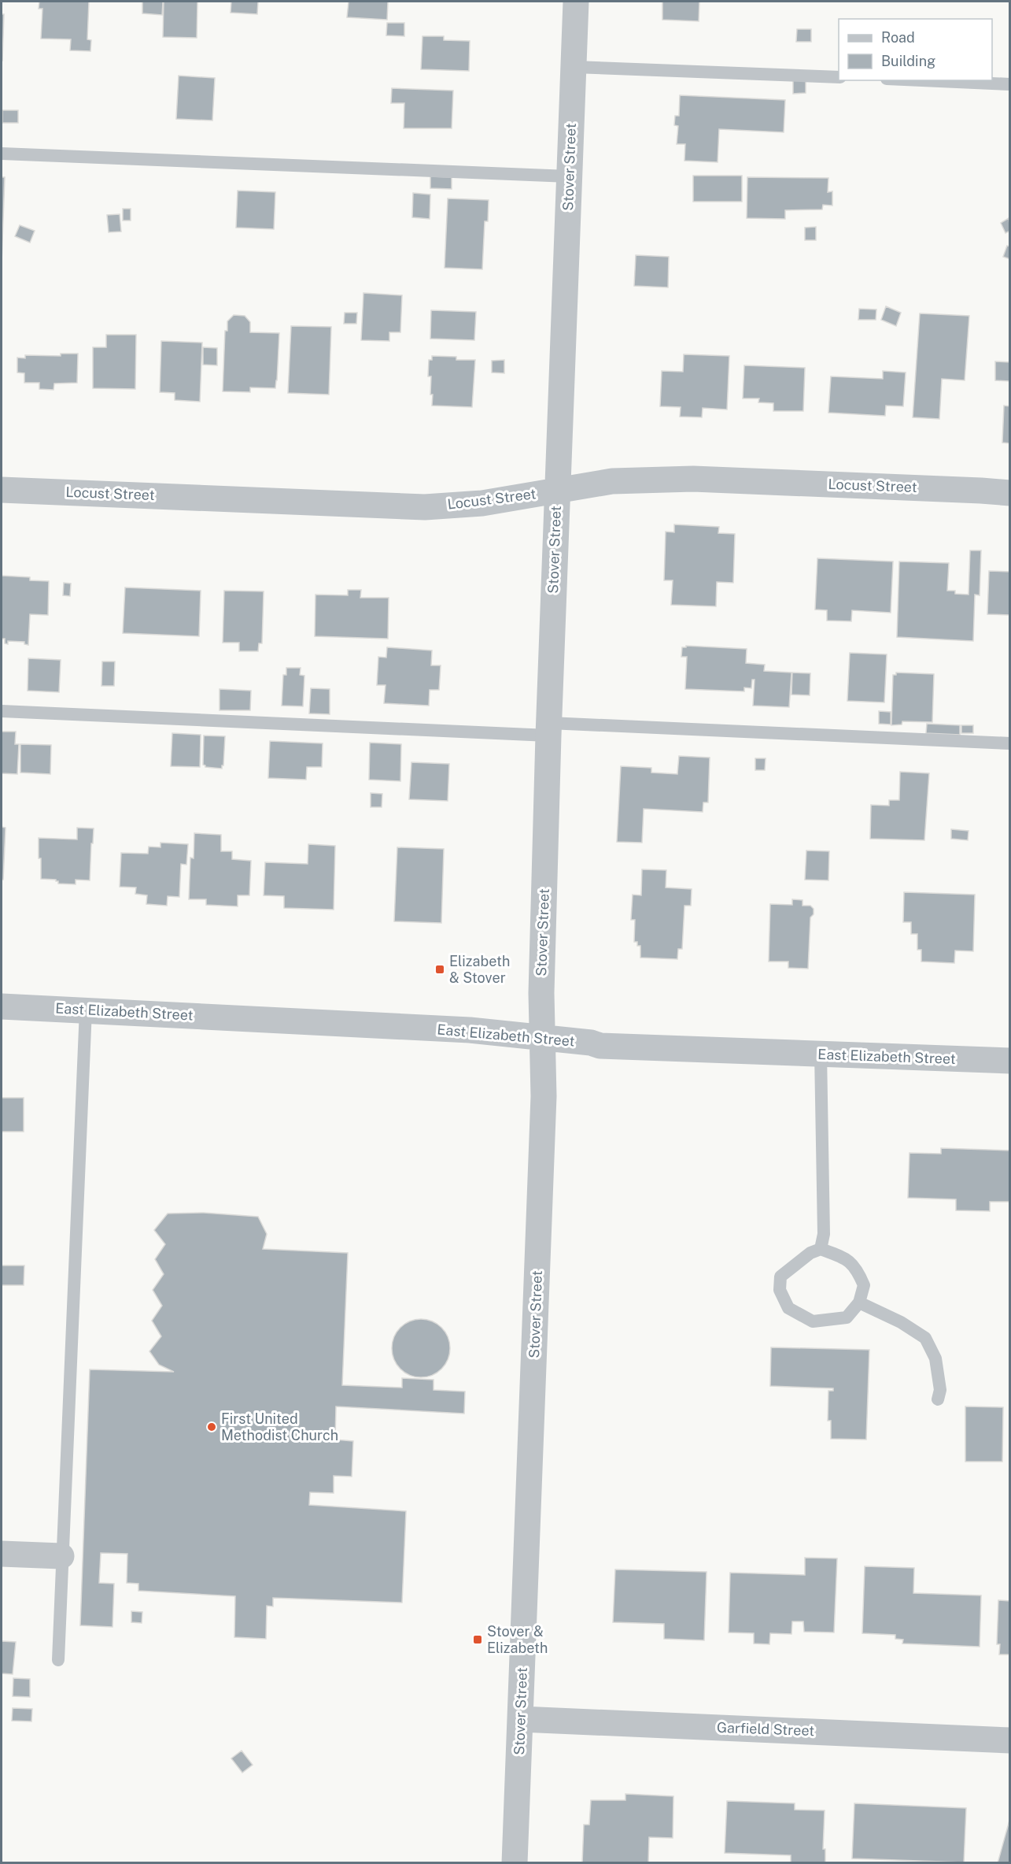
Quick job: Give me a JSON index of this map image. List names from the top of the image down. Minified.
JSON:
{"streets":{"street":["Stover Street","Locust Street","East Elizabeth Street","Garfield Street"]},"crossings":[["Stover Street","Locust Street"],["Stover Street","East Elizabeth Street"],["Stover Street","Garfield Street"]],"places":{"transit":["Elizabeth & Stover","Stover & Elizabeth"],"other":["First United Methodist Church"]},"legend":["Road","Building"]}
